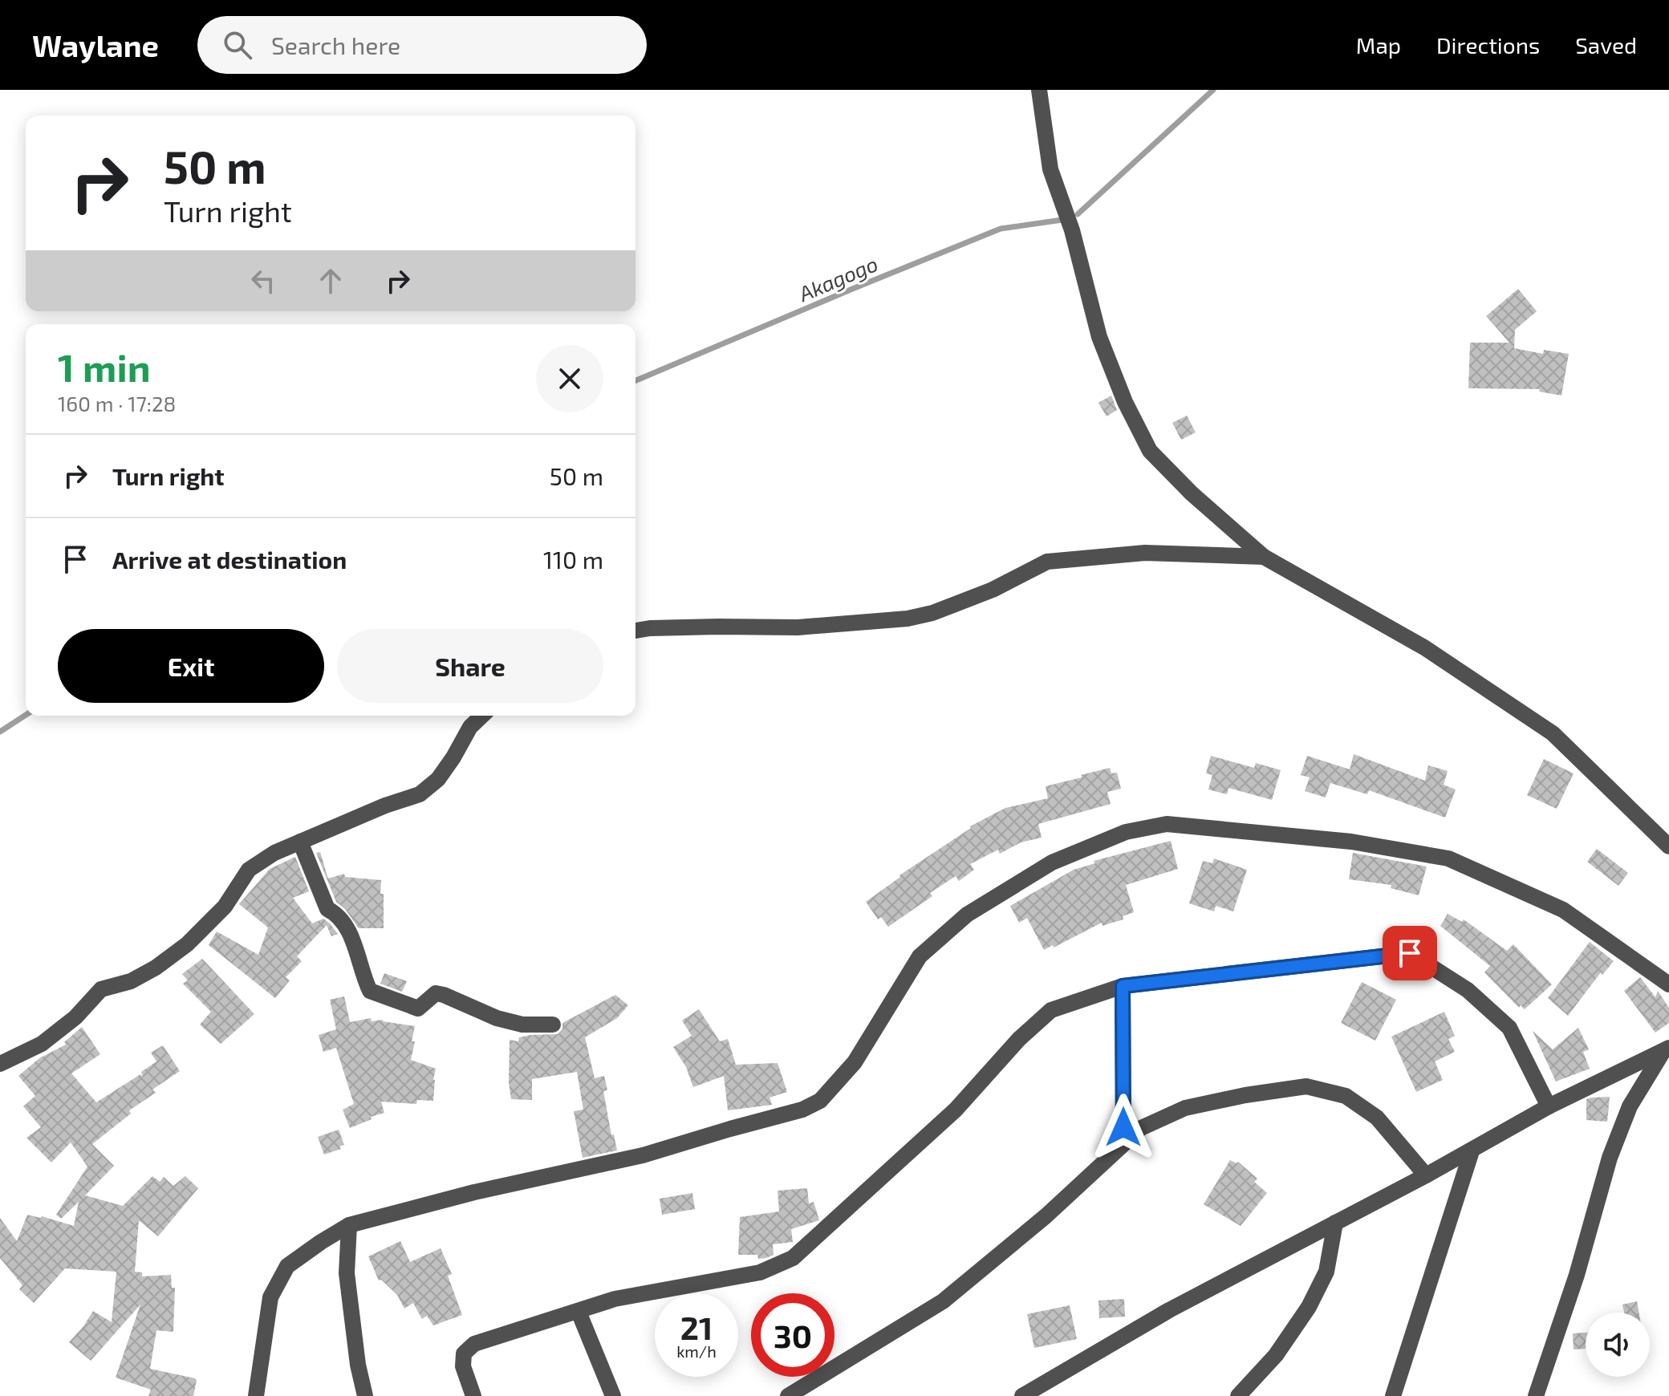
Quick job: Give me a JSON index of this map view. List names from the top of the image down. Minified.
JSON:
{"water":["Akagogo"],"page":{"header":"Waylane","search":"Search here","nav":["Map","Directions","Saved"],"turn":["50 m","Turn right"],"heading":["1 min","160 m · 17:28"],"list":[{"name":"Turn right","value":"50 m"},{"name":"Arrive at destination","value":"110 m"}],"buttons":["Exit","Share"],"speed":"21 km/h","limit":"30"}}
